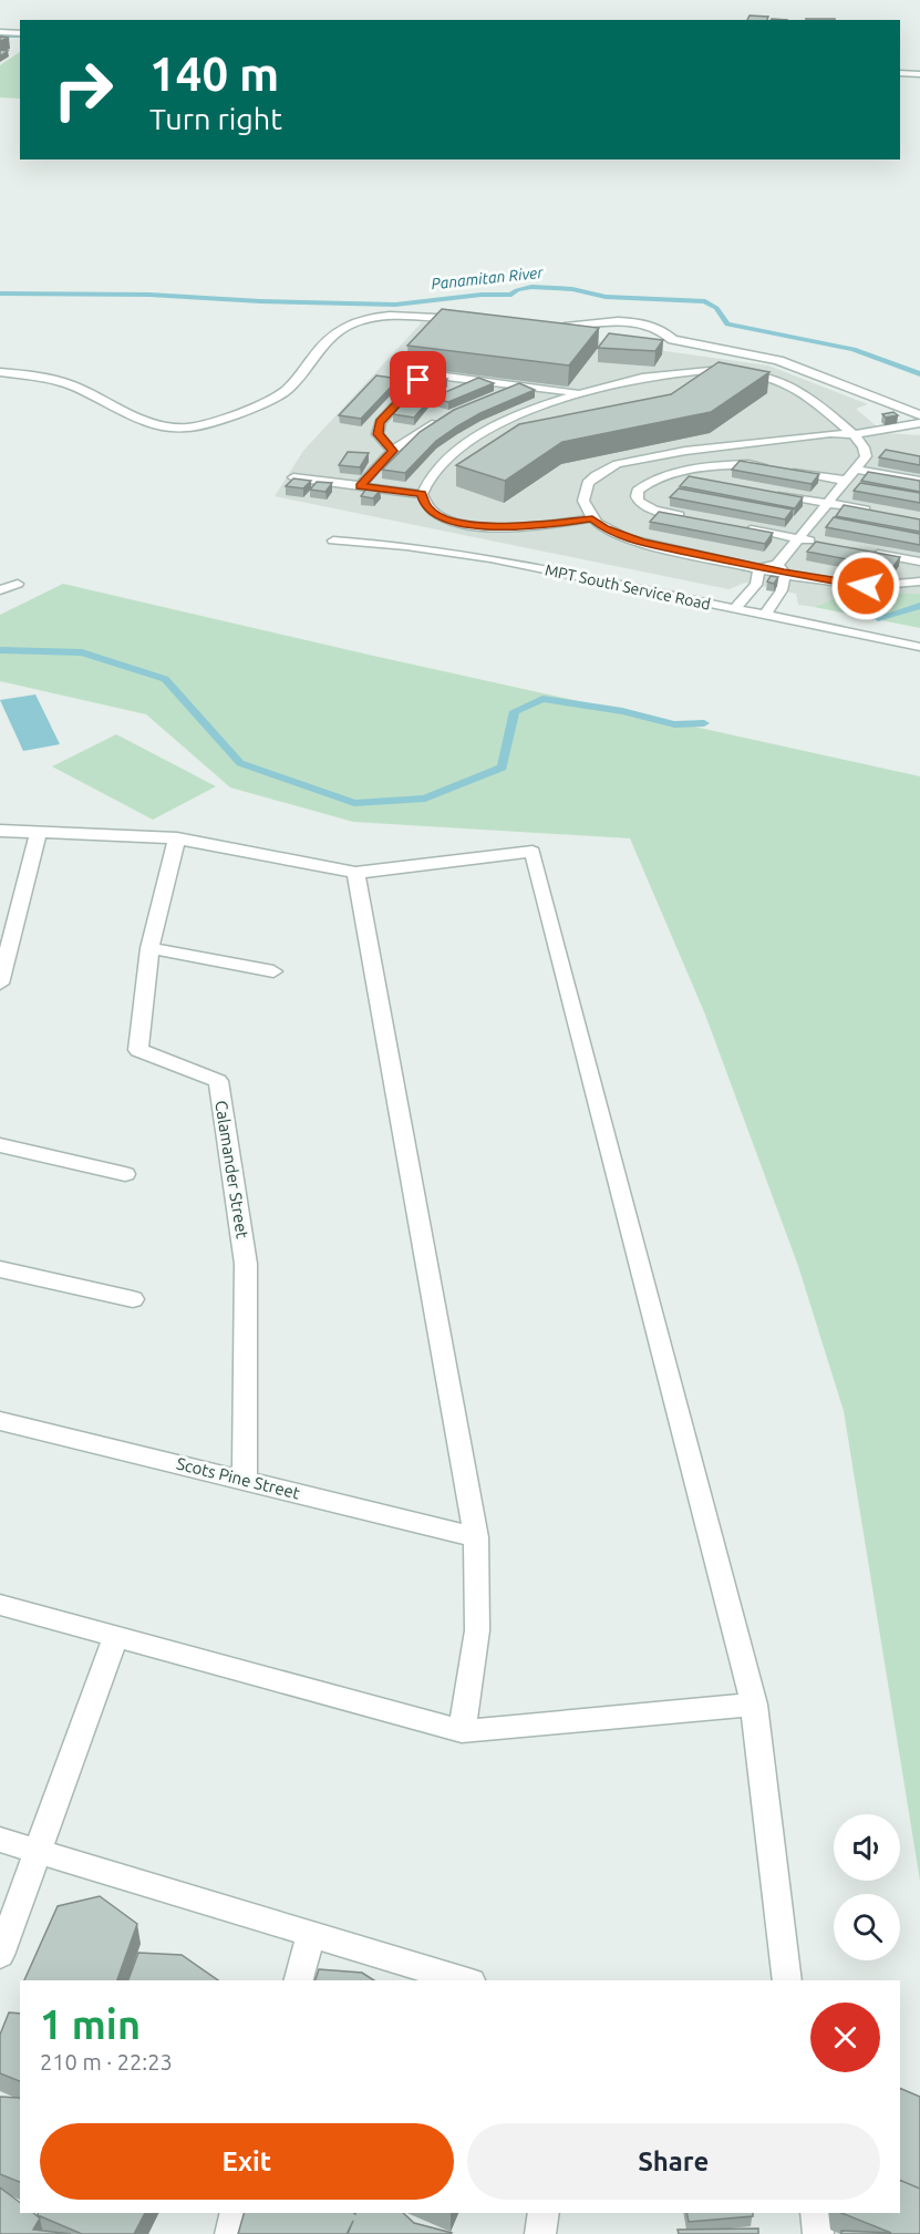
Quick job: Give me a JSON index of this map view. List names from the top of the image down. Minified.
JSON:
{"streets":{"street":["Calamander Street","Scots Pine Street"],"lane":["MPT South Service Road"]},"crossings":[["Calamander Street","Scots Pine Street"]],"water":["Panamitan River"],"page":{"turn":["140 m","Turn right"],"heading":["1 min","210 m · 22:23"],"buttons":["Exit","Share"]}}
